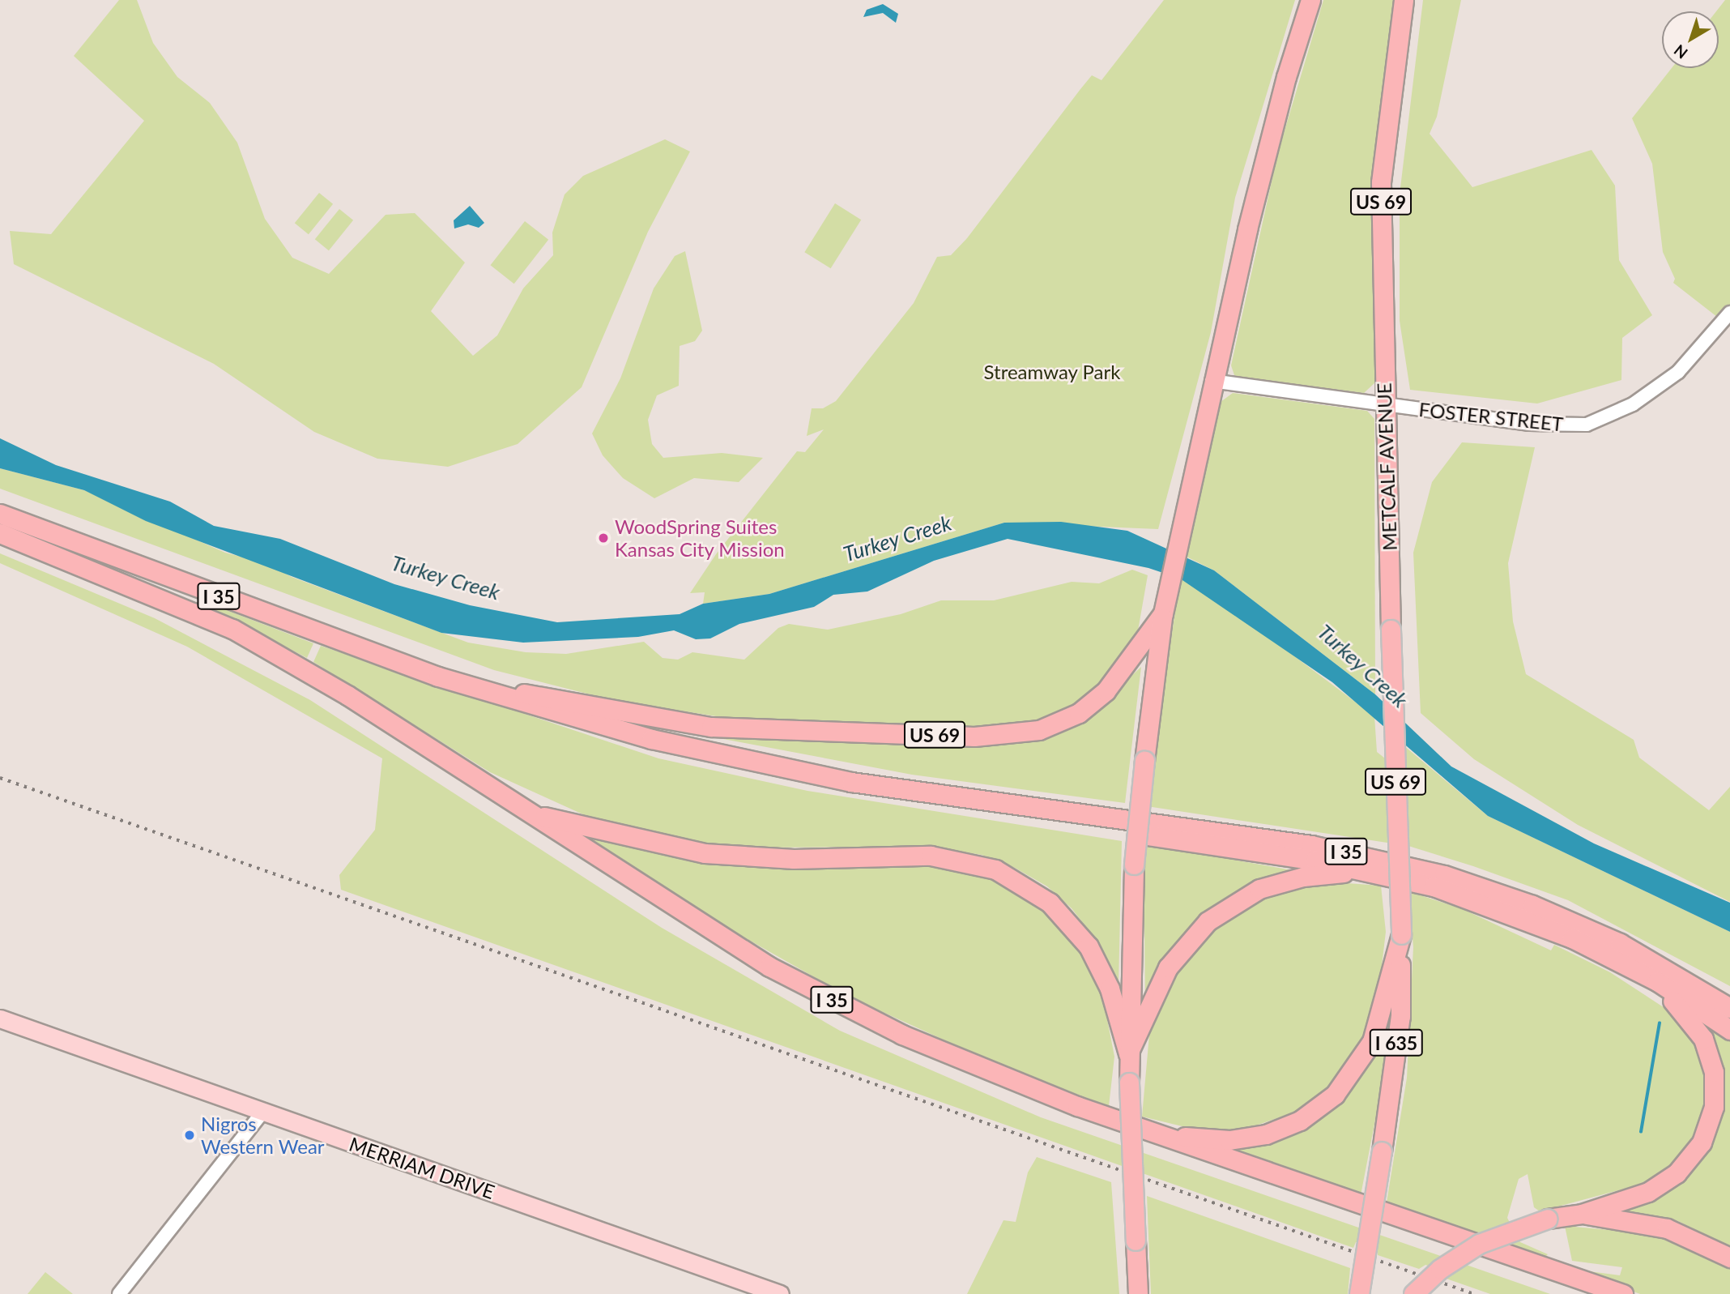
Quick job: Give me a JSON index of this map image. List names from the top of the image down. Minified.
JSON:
{"streets":{"highway":["US 69","METCALF AVENUE","I 35","I 635"],"main road":["MERRIAM DRIVE"],"street":["FOSTER STREET"]},"crossings":[["US 69","FOSTER STREET"],["US 69","METCALF AVENUE"],["US 69","I 35"],["US 69","I 635"],["FOSTER STREET","METCALF AVENUE"],["METCALF AVENUE","I 635"]],"water":["Turkey Creek"],"parks":["Streamway Park"],"places":["WoodSpring Suites Kansas City Mission","Nigros Western Wear"],"north":"bottom left"}
